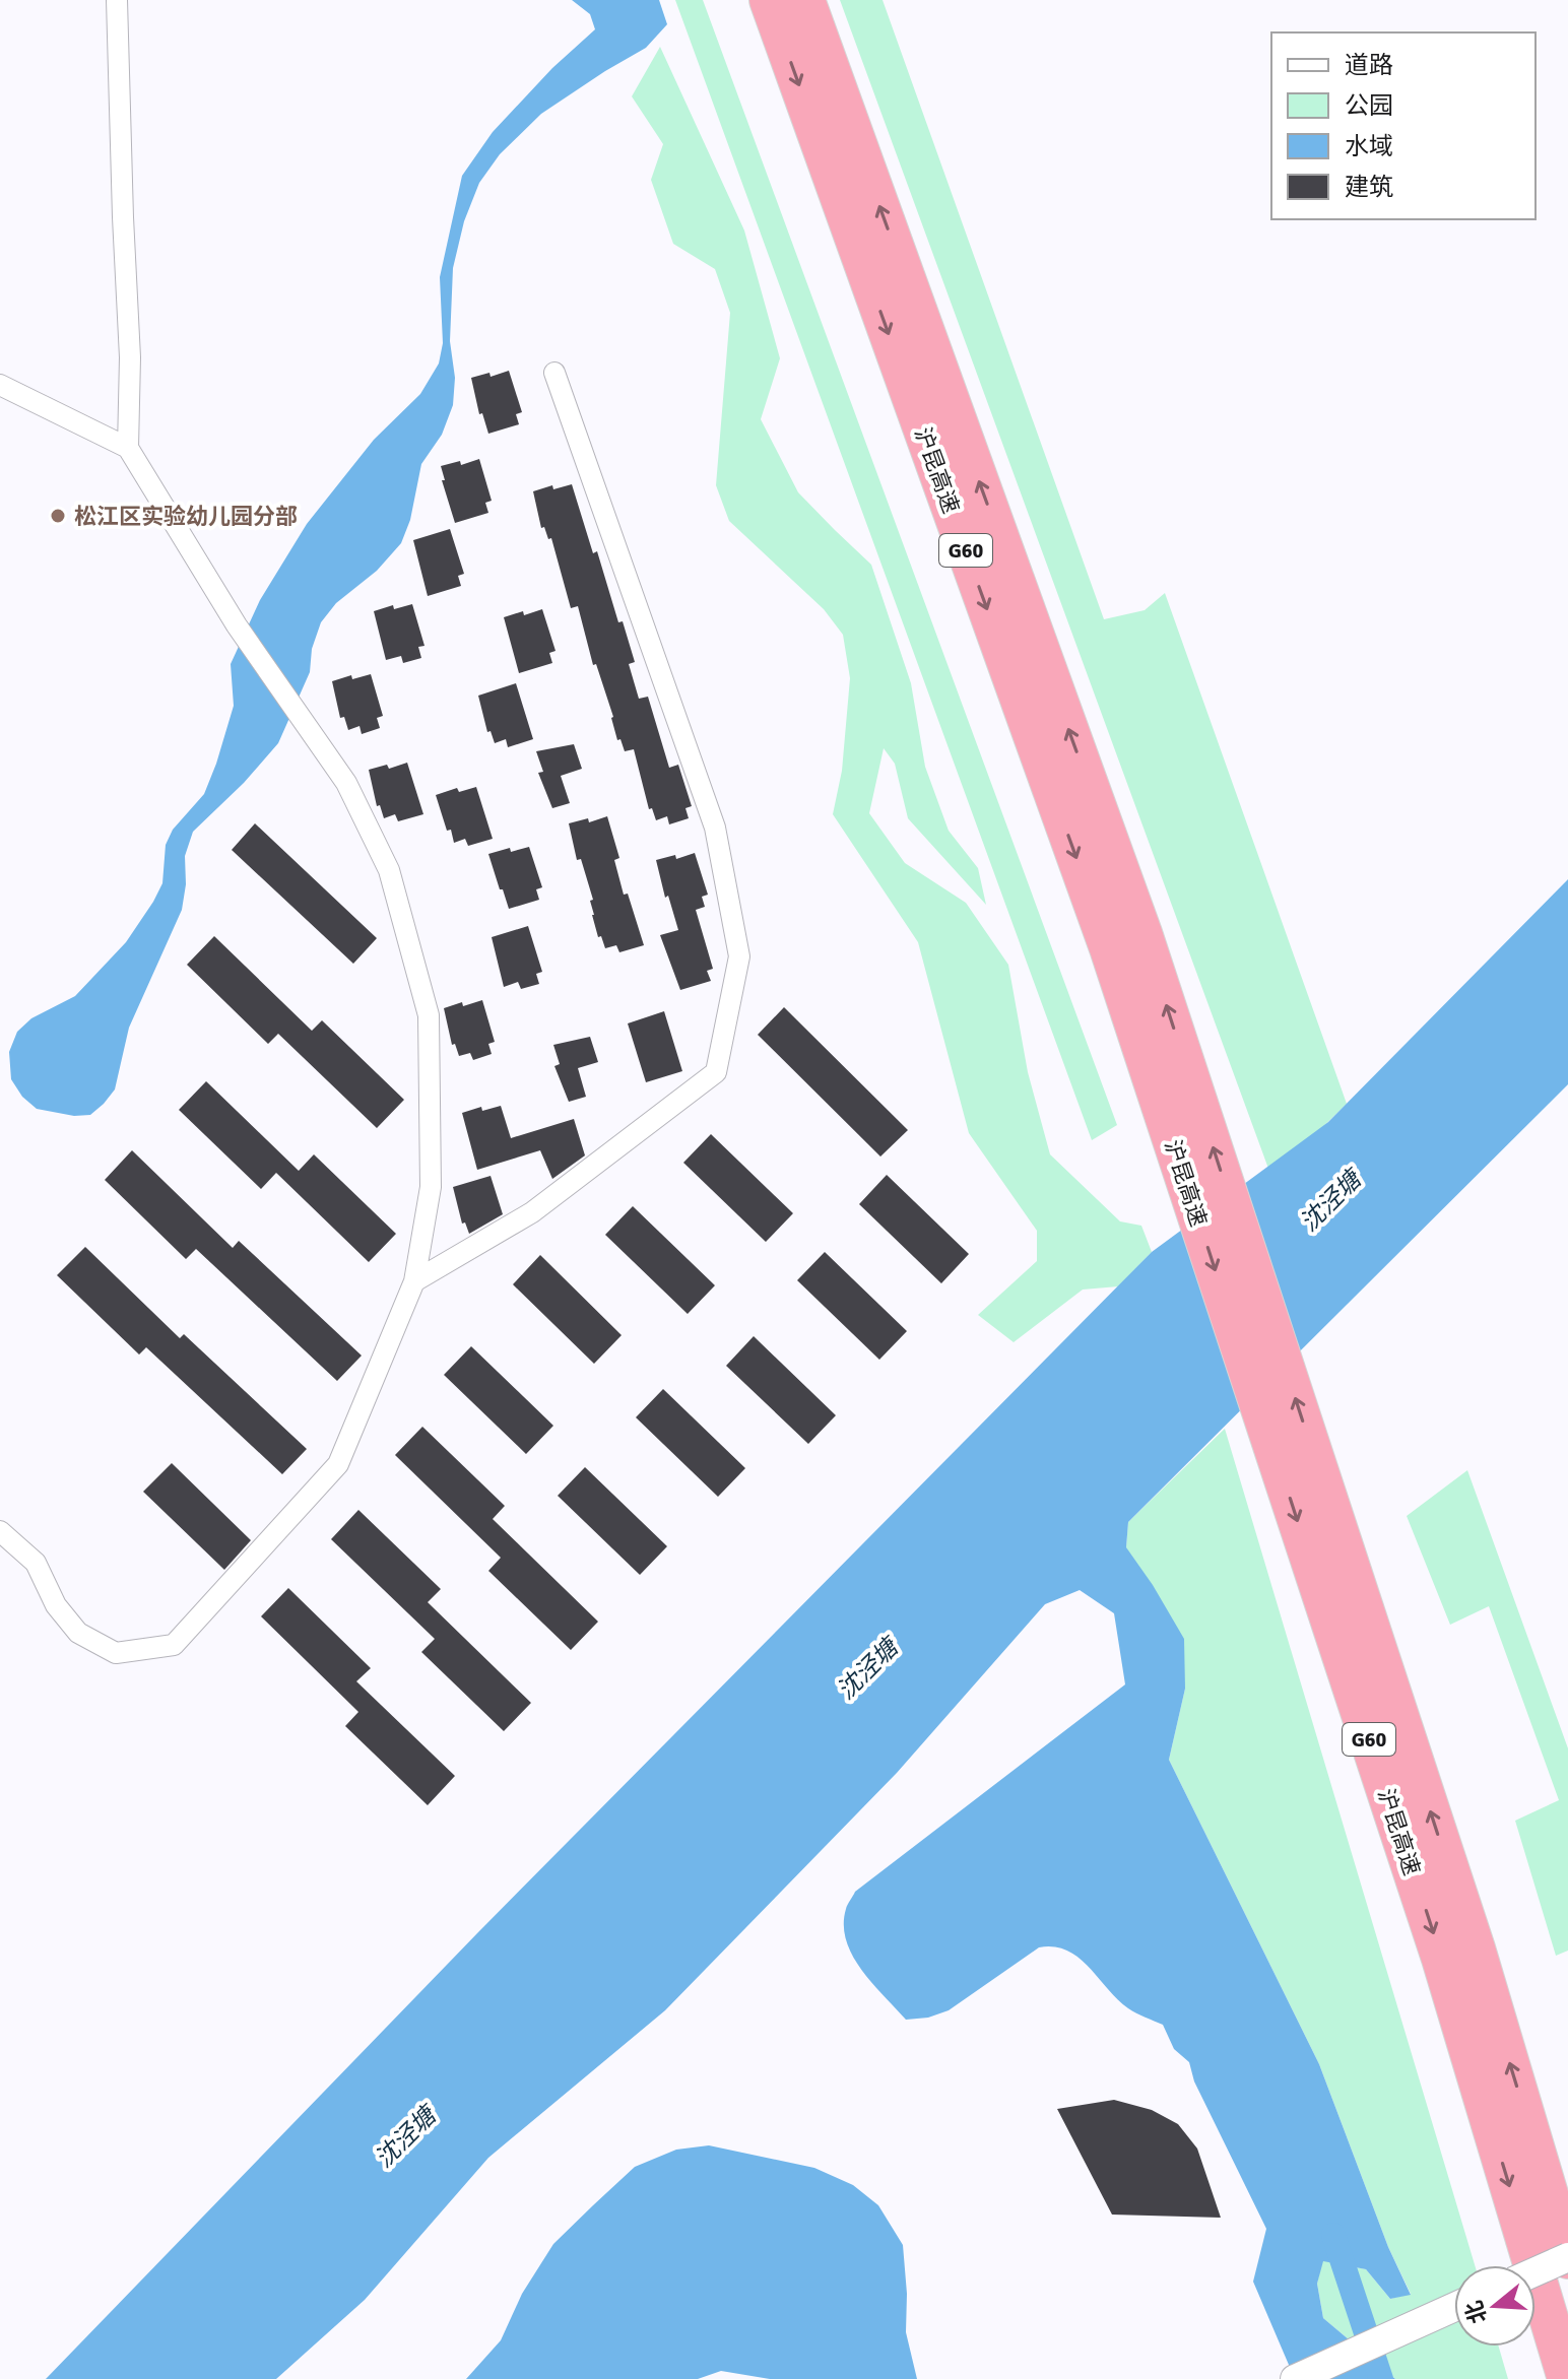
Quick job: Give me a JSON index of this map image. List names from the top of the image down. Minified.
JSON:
{"streets":{"highway":["沪昆高速","G60"]},"water":["沈泾塘"],"places":["松江区实验幼儿园分部"],"legend":["道路","公园","水域","建筑"],"north":"left"}
